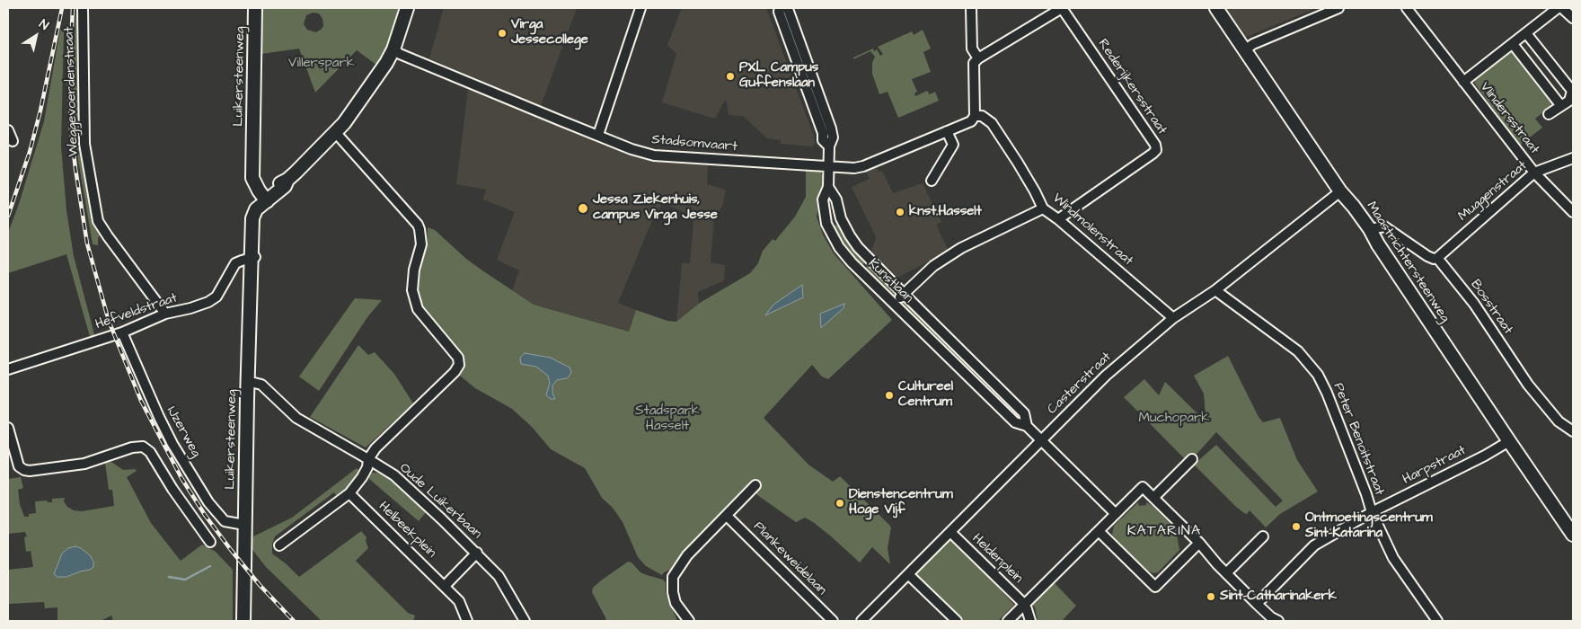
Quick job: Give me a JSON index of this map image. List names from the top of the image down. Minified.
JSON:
{"streets":{"main road":["Luikersteenweg","Maastrichtersteenweg"],"street":["Rederijkersstraat","Weggevoerdenstraat","Vlindersstraat","Stadsomvaart","Muggenstraat","Windmolenstraat","Kunstlaan","Bosstraat","Hefveldstraat","Casterstraat","IJzerweg","Peter Benoitstraat","Harpstraat","Oude Luikerbaan","Helbeekplein","Plankeweidelaan","Heldenplein"]},"crossings":[["Luikersteenweg","Hefveldstraat"],["Luikersteenweg","IJzerweg"],["Luikersteenweg","Oude Luikerbaan"],["Rederijkersstraat","Windmolenstraat"],["Weggevoerdenstraat","Hefveldstraat"],["Vlindersstraat","Muggenstraat"],["Stadsomvaart","Windmolenstraat"],["Stadsomvaart","Kunstlaan"],["Muggenstraat","Bosstraat"],["Windmolenstraat","Casterstraat"],["Maastrichtersteenweg","Bosstraat"],["Maastrichtersteenweg","Casterstraat"],["Maastrichtersteenweg","Harpstraat"],["Kunstlaan","Casterstraat"],["Hefveldstraat","IJzerweg"],["Casterstraat","Peter Benoitstraat"],["Casterstraat","Heldenplein"],["Peter Benoitstraat","Harpstraat"]],"districts":["KATARINA"],"parks":["Villerspark","Stadspark Hasselt","Muchopark"],"places":["Virga Jessecollege","PXL Campus Guffenslaan","Jessa Ziekenhuis, campus Virga Jesse","knst.Hasselt","Cultureel Centrum","Dienstencentrum Hoge Vijf","Ontmoetingscentrum Sint-Katarina","Sint-Catharinakerk"],"north":"top right"}
